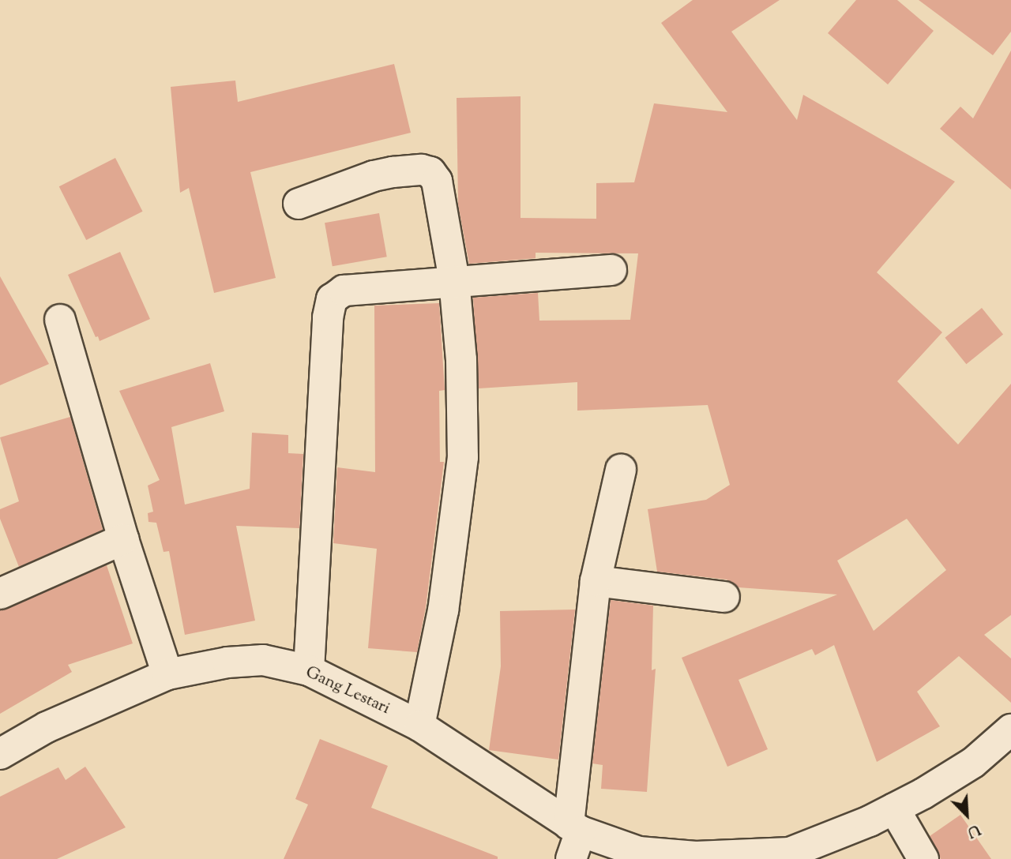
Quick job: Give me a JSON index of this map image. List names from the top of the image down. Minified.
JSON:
{"streets":{"street":["Gang Lestari"]},"north":"bottom right"}
